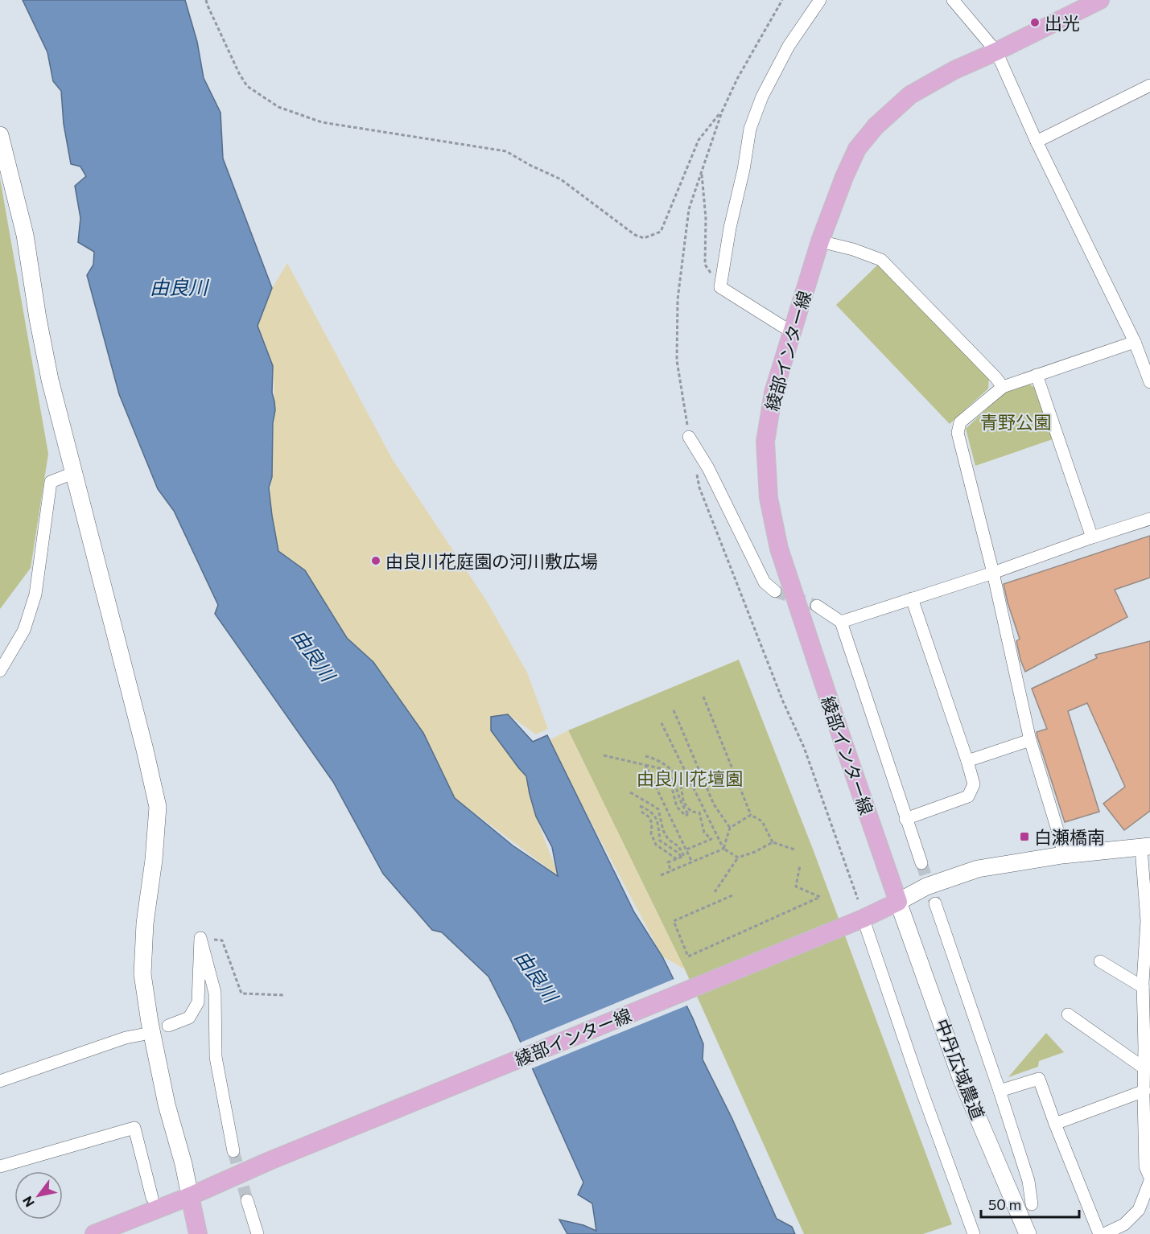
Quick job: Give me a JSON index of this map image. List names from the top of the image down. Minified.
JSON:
{"streets":{"main road":["綾部インター線"],"street":["中丹広域農道"]},"crossings":[["綾部インター線","中丹広域農道"]],"water":["由良川"],"parks":["青野公園","由良川花壇園"],"places":{"other":["出光","由良川花庭園の河川敷広場"],"transit":["白瀬橋南"]},"scale_bar":"50 m","north":"bottom left"}
